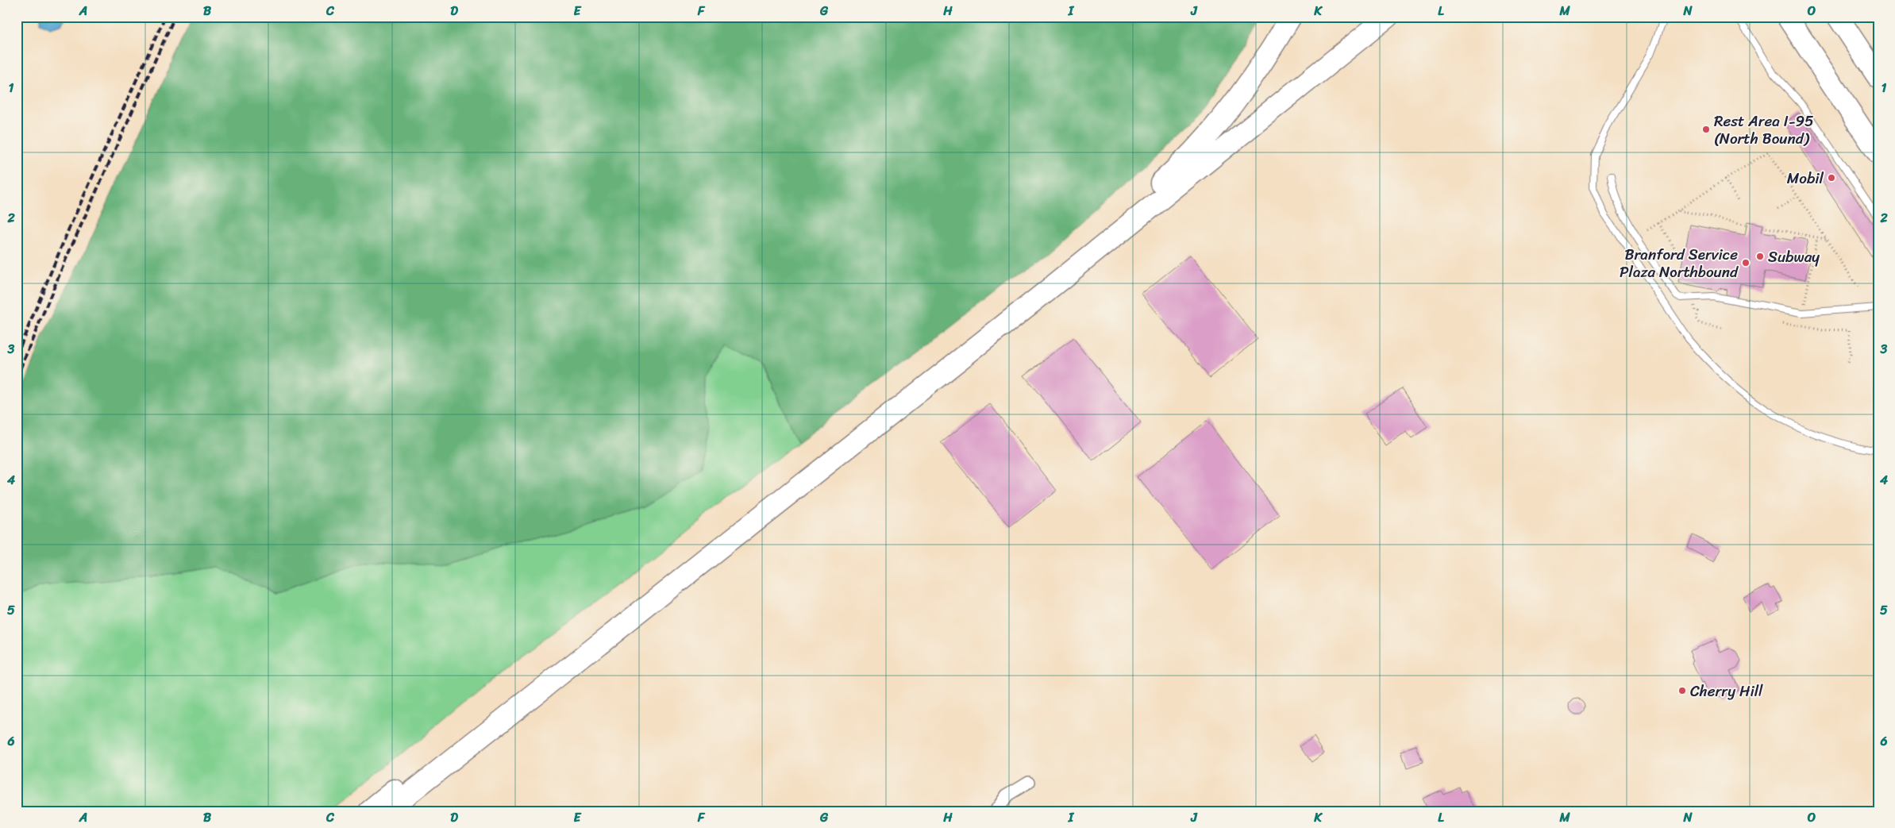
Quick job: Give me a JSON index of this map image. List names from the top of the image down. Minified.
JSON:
{"places":["Rest Area I-95 (North Bound)","Mobil","Subway","Branford Service Plaza Northbound","Cherry Hill"],"grid":{"columns":["A","B","C","D","E","F","G","H","I","J","K","L","M","N","O"],"rows":["1","2","3","4","5","6"]}}
